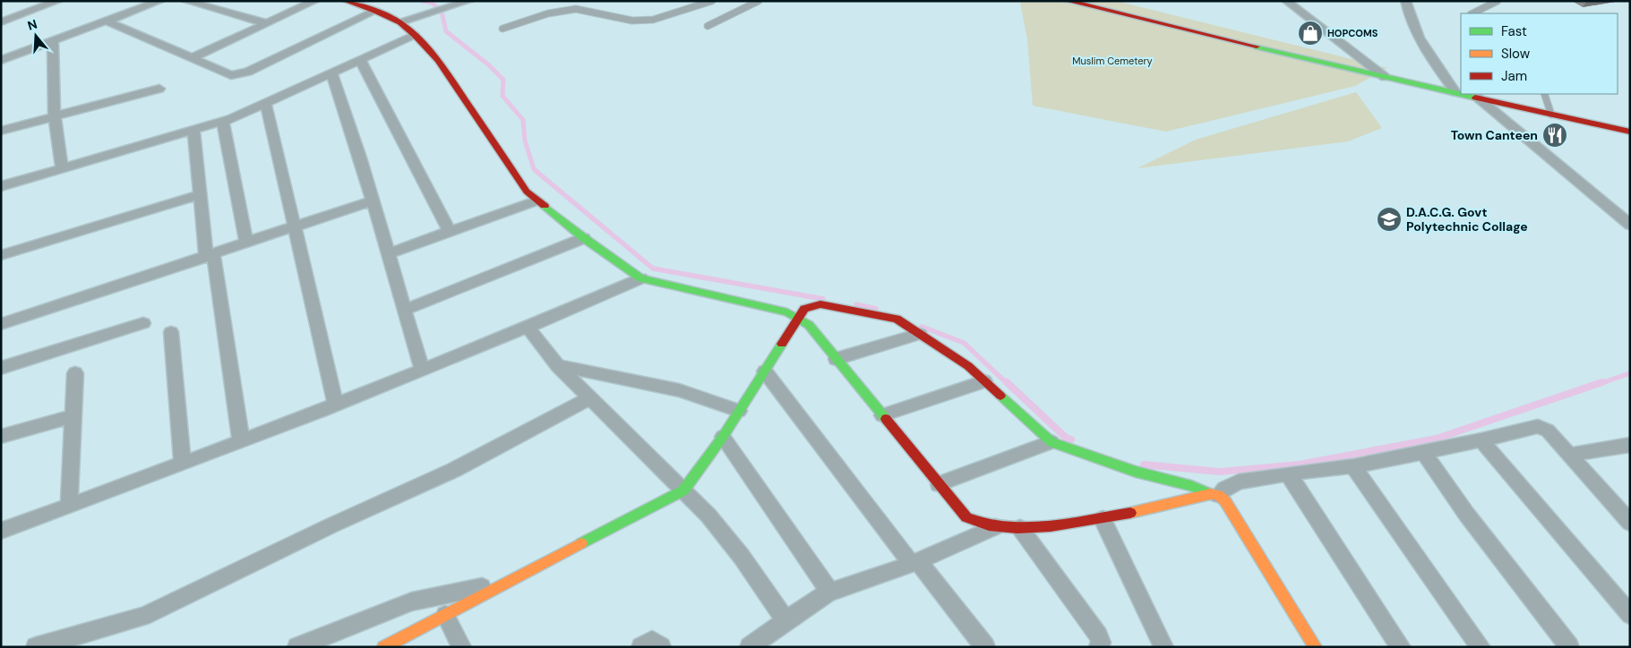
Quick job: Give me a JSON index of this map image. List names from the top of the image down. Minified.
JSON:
{"parks":["Muslim Cemetery"],"places":{"shop":["HOPCOMS"],"restaurant":["Town Canteen"],"school or university":["D.A.C.G. Govt Polytechnic Collage"]},"legend":["Fast","Slow","Jam"],"north":"top"}
